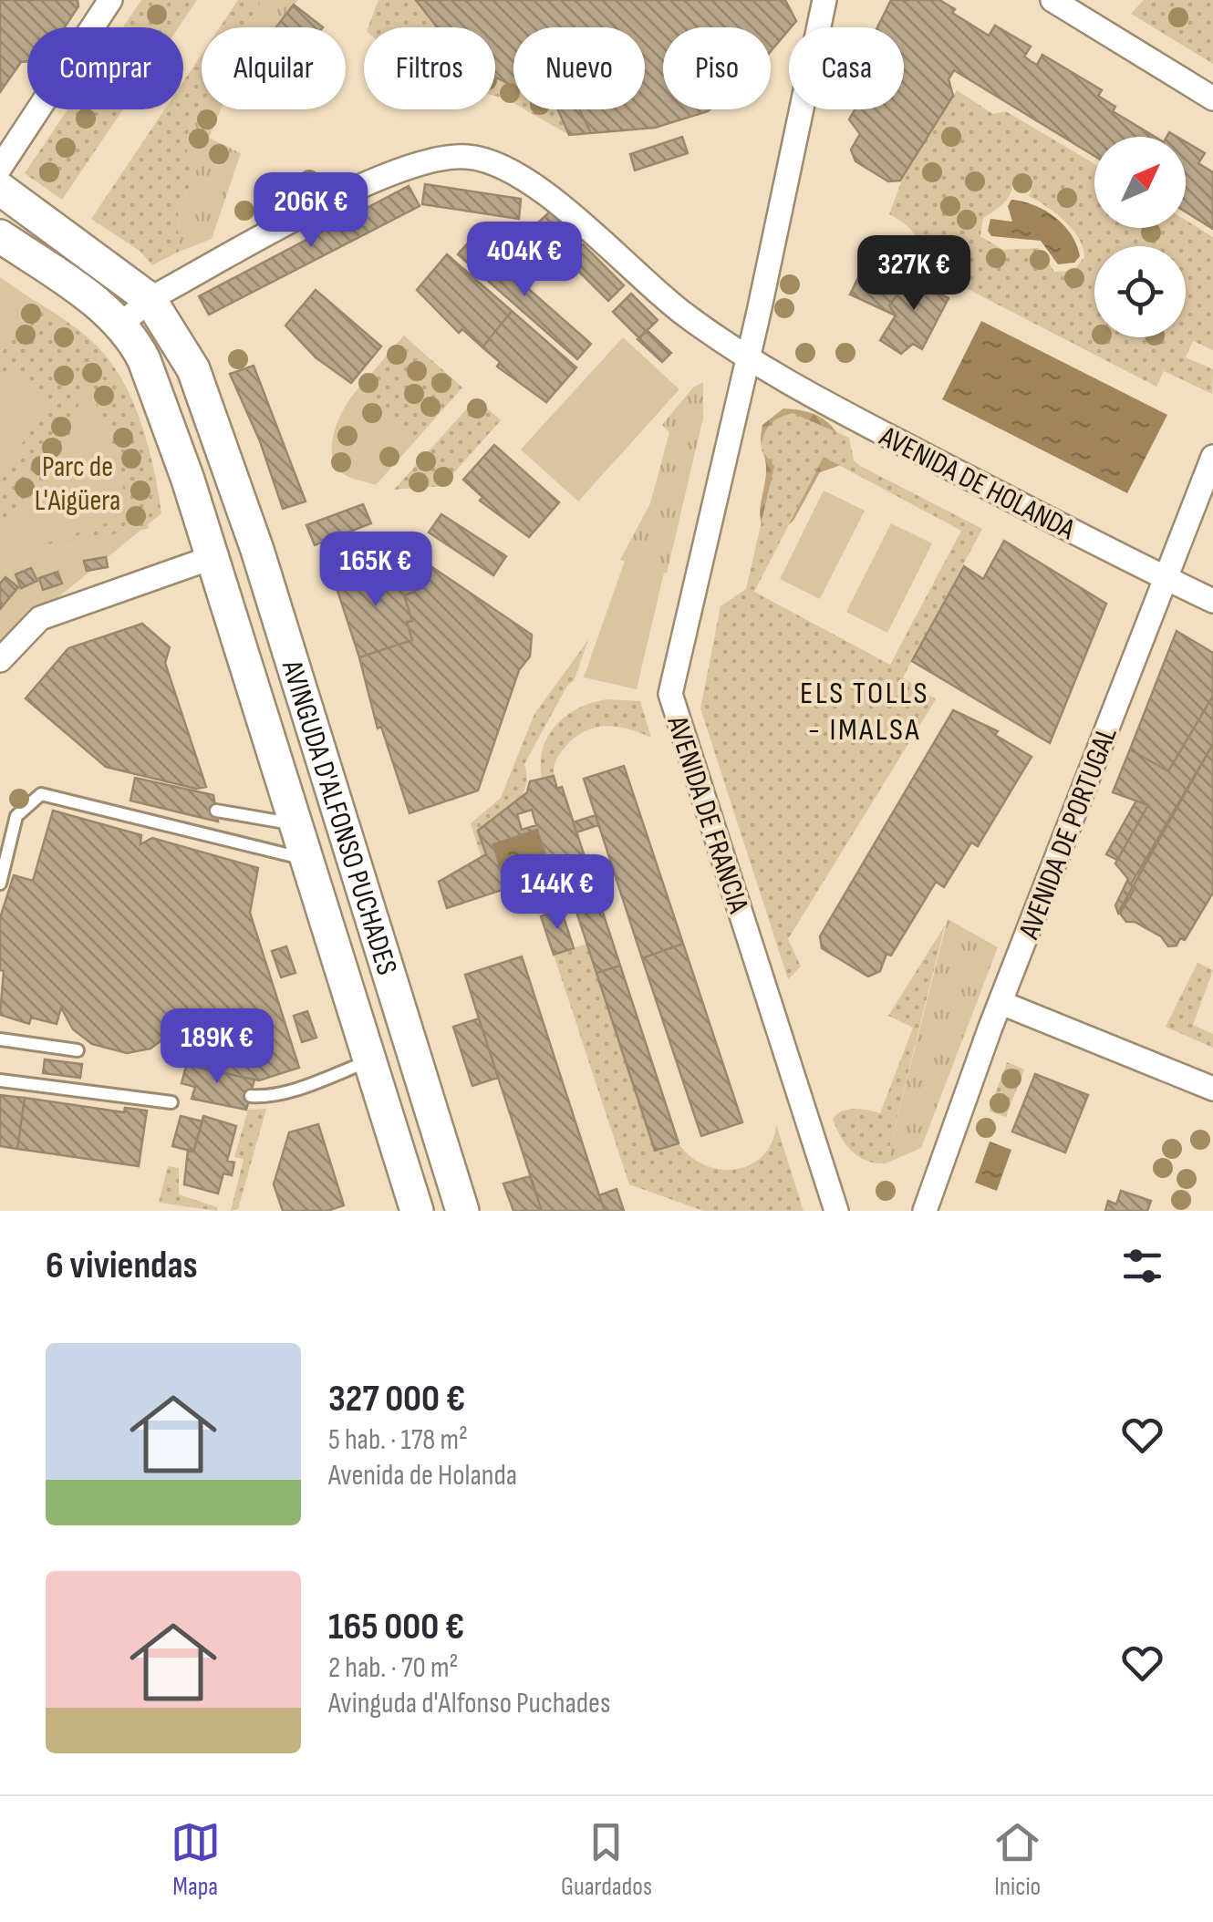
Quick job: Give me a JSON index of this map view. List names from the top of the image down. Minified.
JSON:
{"streets":{"main road":["AVINGUDA D'ALFONSO PUCHADES"],"street":["AVENIDA DE HOLANDA","AVENIDA DE FRANCIA","AVENIDA DE PORTUGAL"]},"crossings":[["AVENIDA DE HOLANDA","AVENIDA DE FRANCIA"],["AVENIDA DE HOLANDA","AVINGUDA D'ALFONSO PUCHADES"],["AVENIDA DE HOLANDA","AVENIDA DE PORTUGAL"]],"districts":["ELS TOLLS - IMALSA"],"parks":["Parc de L'Aigüera"],"north":"top right","page":{"chip":["Comprar","Alquilar","Filtros","Nuevo","Piso","Casa"],"price":["206K €","404K €","327K €","165K €","144K €","189K €"],"heading":"6 viviendas","list":[{"name":"327 000 €","note":"5 hab. · 178 m² · Avenida de Holanda"},{"name":"165 000 €","note":"2 hab. · 70 m² · Avinguda d'Alfonso Puchades"}],"tabs":["Mapa","Guardados","Inicio"]}}
